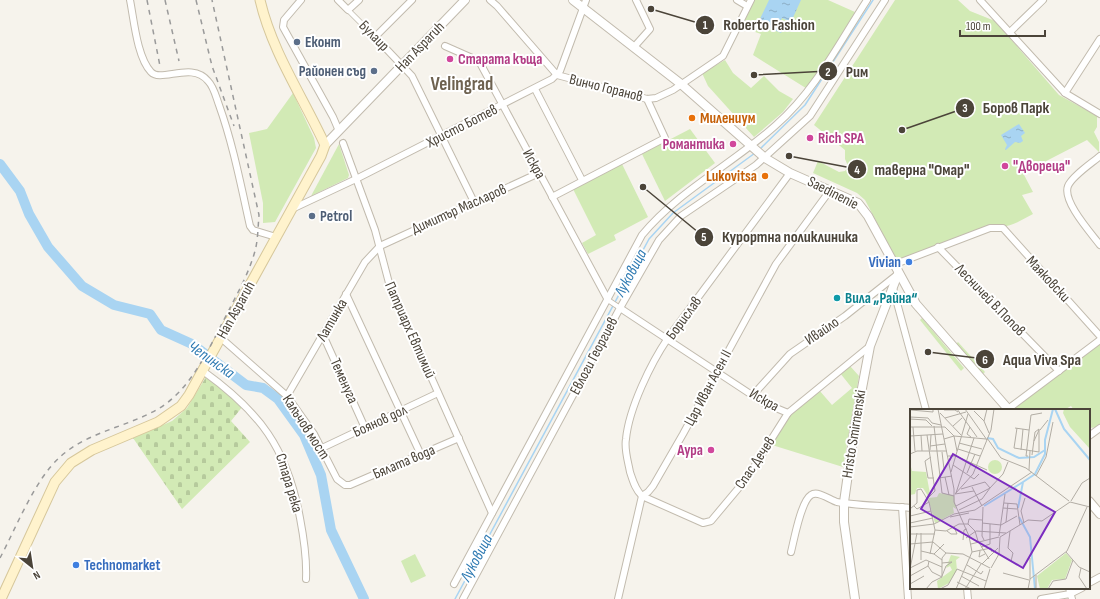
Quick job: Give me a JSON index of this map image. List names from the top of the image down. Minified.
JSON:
{"streets":{"main road":["Han Asparuh"],"street":["Булаир","Винчо Горанов","Христо Ботев","Искра","Saedinenie","Димитър Масларов","Маяковски","Лесничей В.Попов","Борислав","Латинка","Патриарх Евтимий","Ивайло","Евлоги Георгиев","Теменуга","Цар Иван Асен II","Боянов дол","Калъчов мост","Hristo Smirnenski","Бялата вода","Спас Дечев","Стара река"]},"crossings":[["Булаир","Han Asparuh"],["Булаир","Христо Ботев"],["Булаир","Димитър Масларов"],["Han Asparuh","Христо Ботев"],["Han Asparuh","Калъчов мост"],["Han Asparuh","Стара река"],["Винчо Горанов","Христо Ботев"],["Винчо Горанов","Saedinenie"],["Христо Ботев","Искра"],["Христо Ботев","Патриарх Евтимий"],["Искра","Димитър Масларов"],["Искра","Борислав"],["Искра","Ивайло"],["Искра","Евлоги Георгиев"],["Искра","Цар Иван Асен II"],["Искра","Спас Дечев"],["Saedinenie","Борислав"],["Saedinenie","Ивайло"],["Saedinenie","Евлоги Георгиев"],["Saedinenie","Цар Иван Асен II"],["Saedinenie","Hristo Smirnenski"],["Димитър Масларов","Латинка"],["Димитър Масларов","Патриарх Евтимий"],["Маяковски","Лесничей В.Попов"],["Борислав","Цар Иван Асен II"],["Борислав","Спас Дечев"],["Латинка","Патриарх Евтимий"],["Латинка","Теменуга"],["Латинка","Калъчов мост"],["Патриарх Евтимий","Евлоги Георгиев"],["Патриарх Евтимий","Боянов дол"],["Патриарх Евтимий","Бялата вода"],["Ивайло","Hristo Smirnenski"],["Теменуга","Боянов дол"],["Цар Иван Асен II","Спас Дечев"],["Боянов дол","Калъчов мост"],["Калъчов мост","Бялата вода"],["Hristo Smirnenski","Спас Дечев"]],"districts":["Velingrad"],"water":["Луковица","Чепинска"],"places":["Roberto Fashion","Еконт","Старата къща","Районен съд","Рим","Милениум","Боров Парк","Rich SPA","Романтика","таверна \"Омар\"","\"Двореца\"","Lukovitsa","Курортна поликлиника","Petrol","Vivian","Вила „Райна“","Aqua Viva Spa","Аура","Technomarket"],"scale_bar":"100 m","north":"bottom right"}
